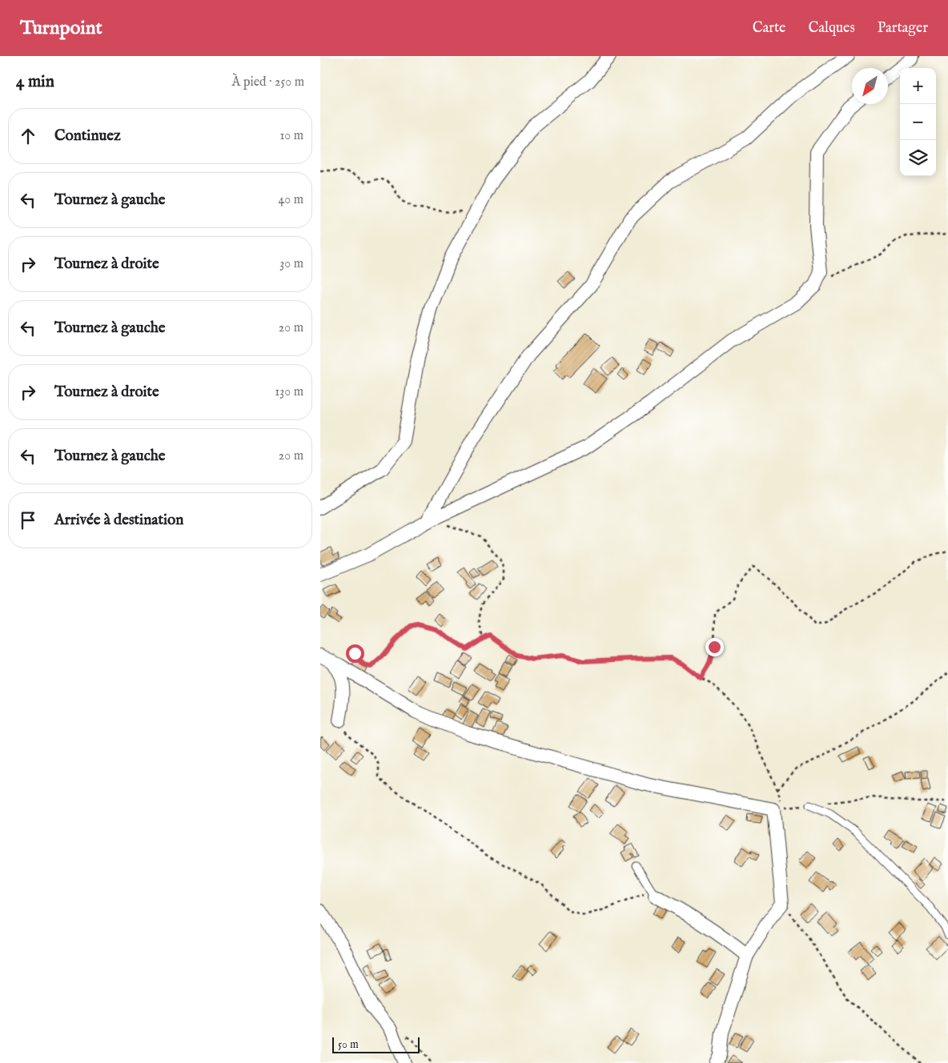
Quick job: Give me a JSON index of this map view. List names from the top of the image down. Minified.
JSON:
{"scale_bar":"50 m","north":"bottom left","page":{"header":"Turnpoint","nav":["Carte","Calques","Partager"],"heading":["4 min","À pied · 250 m"],"map_buttons":["+","−"],"list":[["Continuez","10 m"],["Tournez à gauche","40 m"],["Tournez à droite","30 m"],["Tournez à gauche","20 m"],["Tournez à droite","130 m"],["Tournez à gauche","20 m"],"Arrivée à destination"],"scale":"50 m"}}
